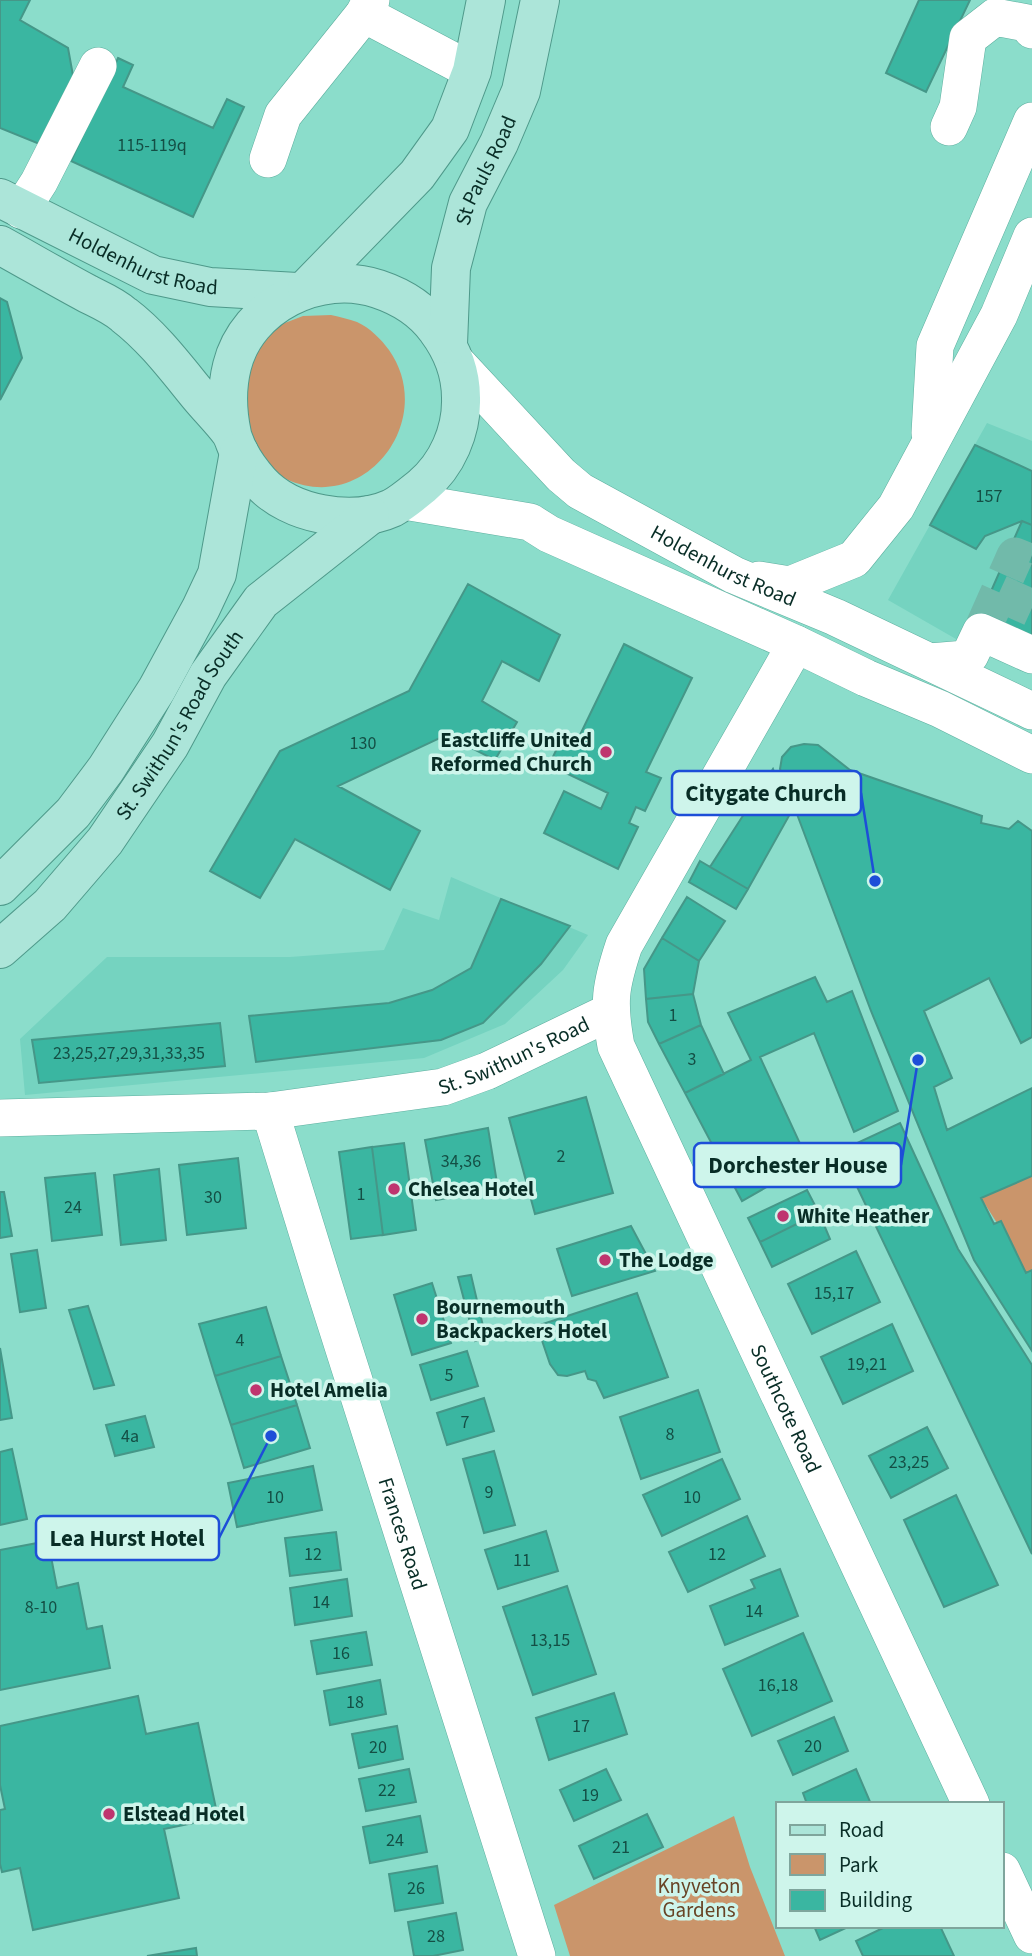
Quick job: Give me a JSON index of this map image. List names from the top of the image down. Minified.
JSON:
{"streets":{"main road":["St Pauls Road","Holdenhurst Road","St. Swithun's Road South"],"street":["St. Swithun's Road","Southcote Road","Frances Road"]},"crossings":[["St Pauls Road","Holdenhurst Road"],["St Pauls Road","St. Swithun's Road South"],["Holdenhurst Road","St. Swithun's Road South"],["Holdenhurst Road","St. Swithun's Road"],["St. Swithun's Road","Southcote Road"],["St. Swithun's Road","Frances Road"]],"parks":["Knyveton Gardens"],"places":["Eastcliffe United Reformed Church","Citygate Church","Dorchester House","Chelsea Hotel","White Heather","The Lodge","Bournemouth Backpackers Hotel","Hotel Amelia","Lea Hurst Hotel","Elstead Hotel"],"house_numbers":["115-119q","157","130","1","23,25,27,29,31,33,35","3","2","34,36","1","30","24","15,17","4","19,21","5","7","8","4a","23,25","9","10","10","12","12","11","14","8-10","14","13,15","16","16,18","18","17","20","20","22","19","24","21","26","28"],"legend":["Road","Park","Building"]}
